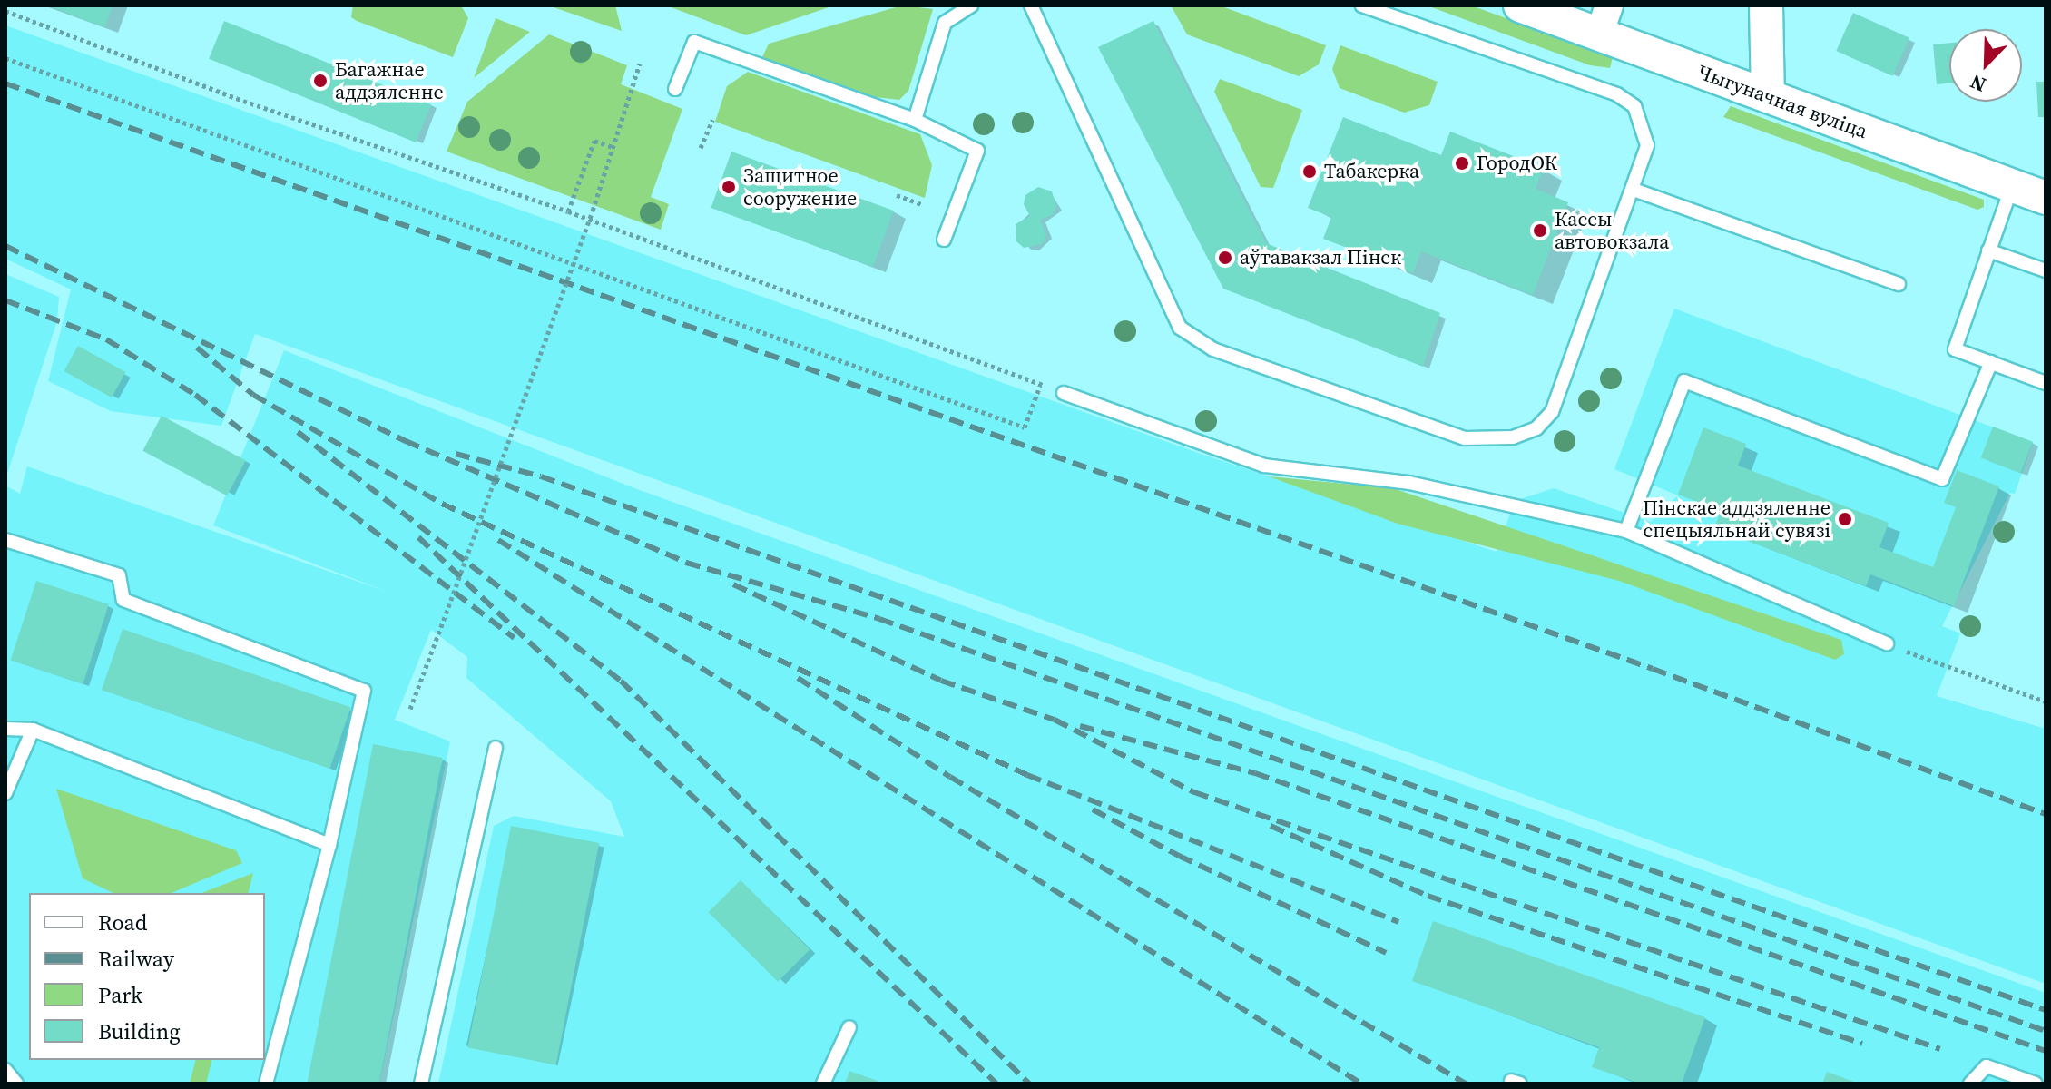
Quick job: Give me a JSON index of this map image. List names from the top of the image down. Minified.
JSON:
{"streets":{"street":["Чыгуначная вуліца"]},"places":["Багажнае аддзяленне","ГородОК","Табакерка","Защитное сооружение","Кассы автовокзала","аўтавакзал Пінск","Пінскае аддзяленне спецыяльнай сувязі"],"legend":["Road","Railway","Park","Building"],"north":"bottom left"}
